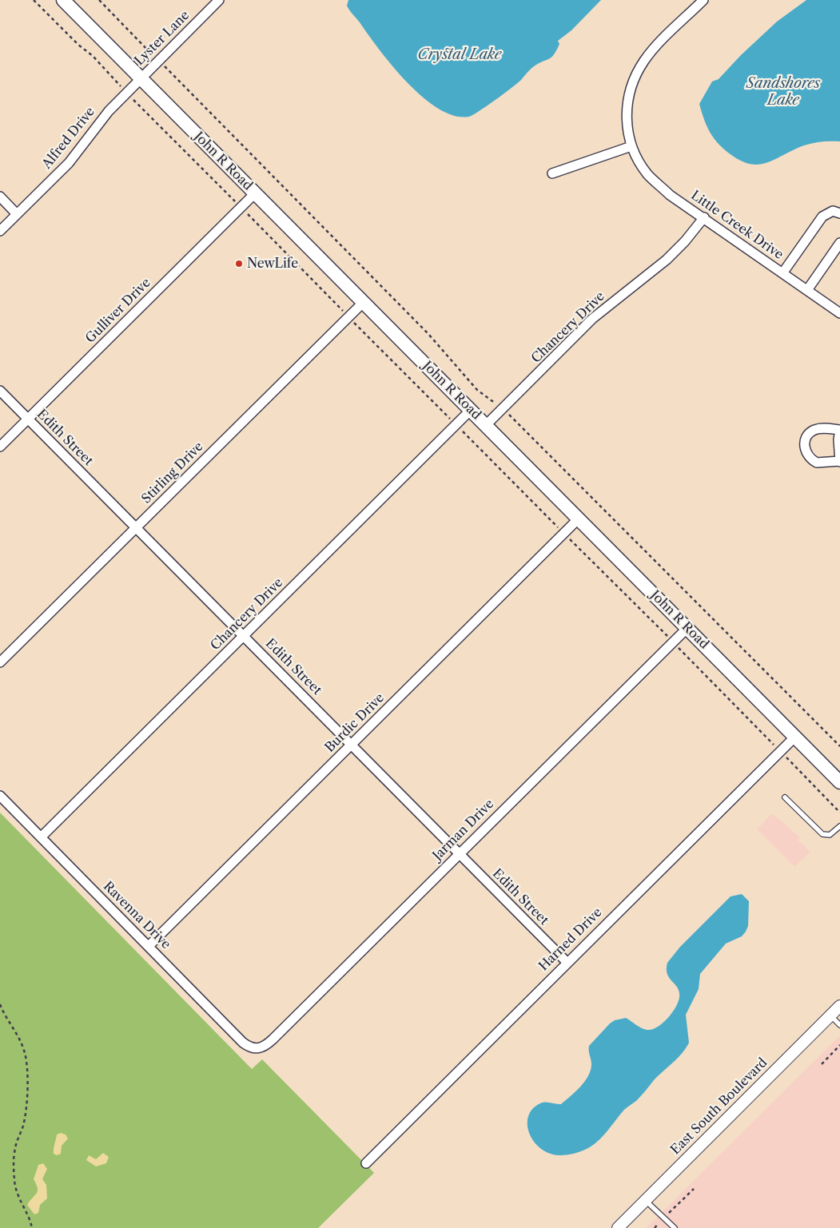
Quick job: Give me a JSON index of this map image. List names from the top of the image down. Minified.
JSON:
{"streets":{"main road":["John R Road"],"street":["Lyster Lane","Alfred Drive","Little Creek Drive","Gulliver Drive","Chancery Drive","Edith Street","Stirling Drive","Burdic Drive","Jarman Drive","Ravenna Drive","Harned Drive","East South Boulevard"]},"crossings":[["Lyster Lane","Alfred Drive"],["Lyster Lane","John R Road"],["Alfred Drive","John R Road"],["John R Road","Gulliver Drive"],["John R Road","Chancery Drive"],["John R Road","Stirling Drive"],["John R Road","Burdic Drive"],["John R Road","Jarman Drive"],["John R Road","Harned Drive"],["Little Creek Drive","Chancery Drive"],["Gulliver Drive","Edith Street"],["Chancery Drive","Edith Street"],["Chancery Drive","Ravenna Drive"],["Edith Street","Stirling Drive"],["Edith Street","Burdic Drive"],["Edith Street","Jarman Drive"],["Edith Street","Harned Drive"],["Burdic Drive","Ravenna Drive"],["Jarman Drive","Ravenna Drive"]],"water":["Crystal Lake","Sandshores Lake"],"places":["NewLife"]}
